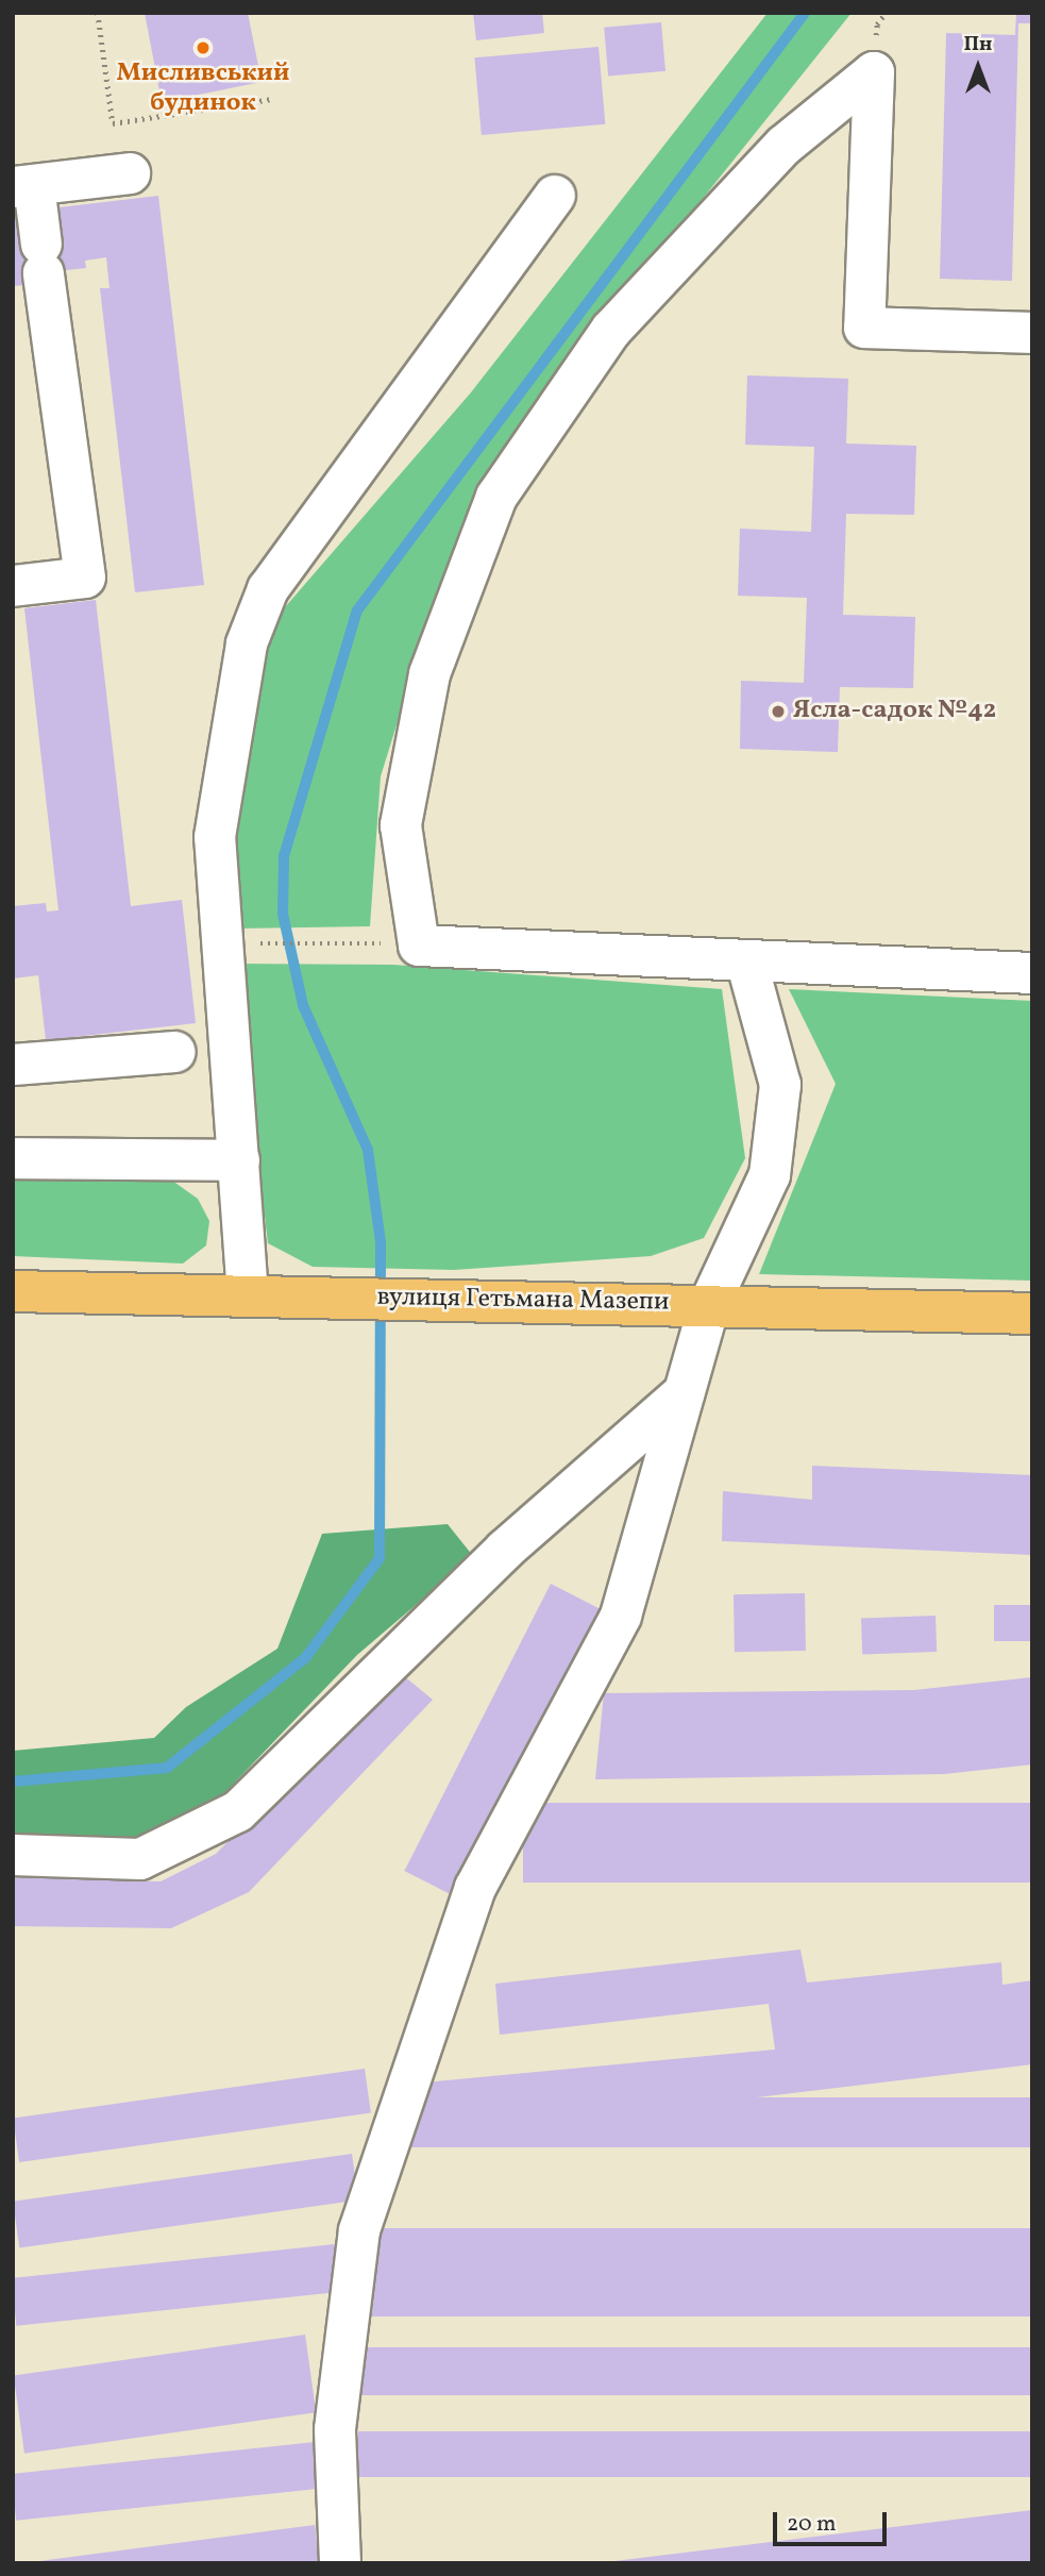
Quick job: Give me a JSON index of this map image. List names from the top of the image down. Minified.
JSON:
{"streets":{"highway":["вулиця Гетьмана Мазепи"]},"places":["Мисливський будинок","Ясла-садок №42"],"scale_bar":"20 m","north":"top"}
